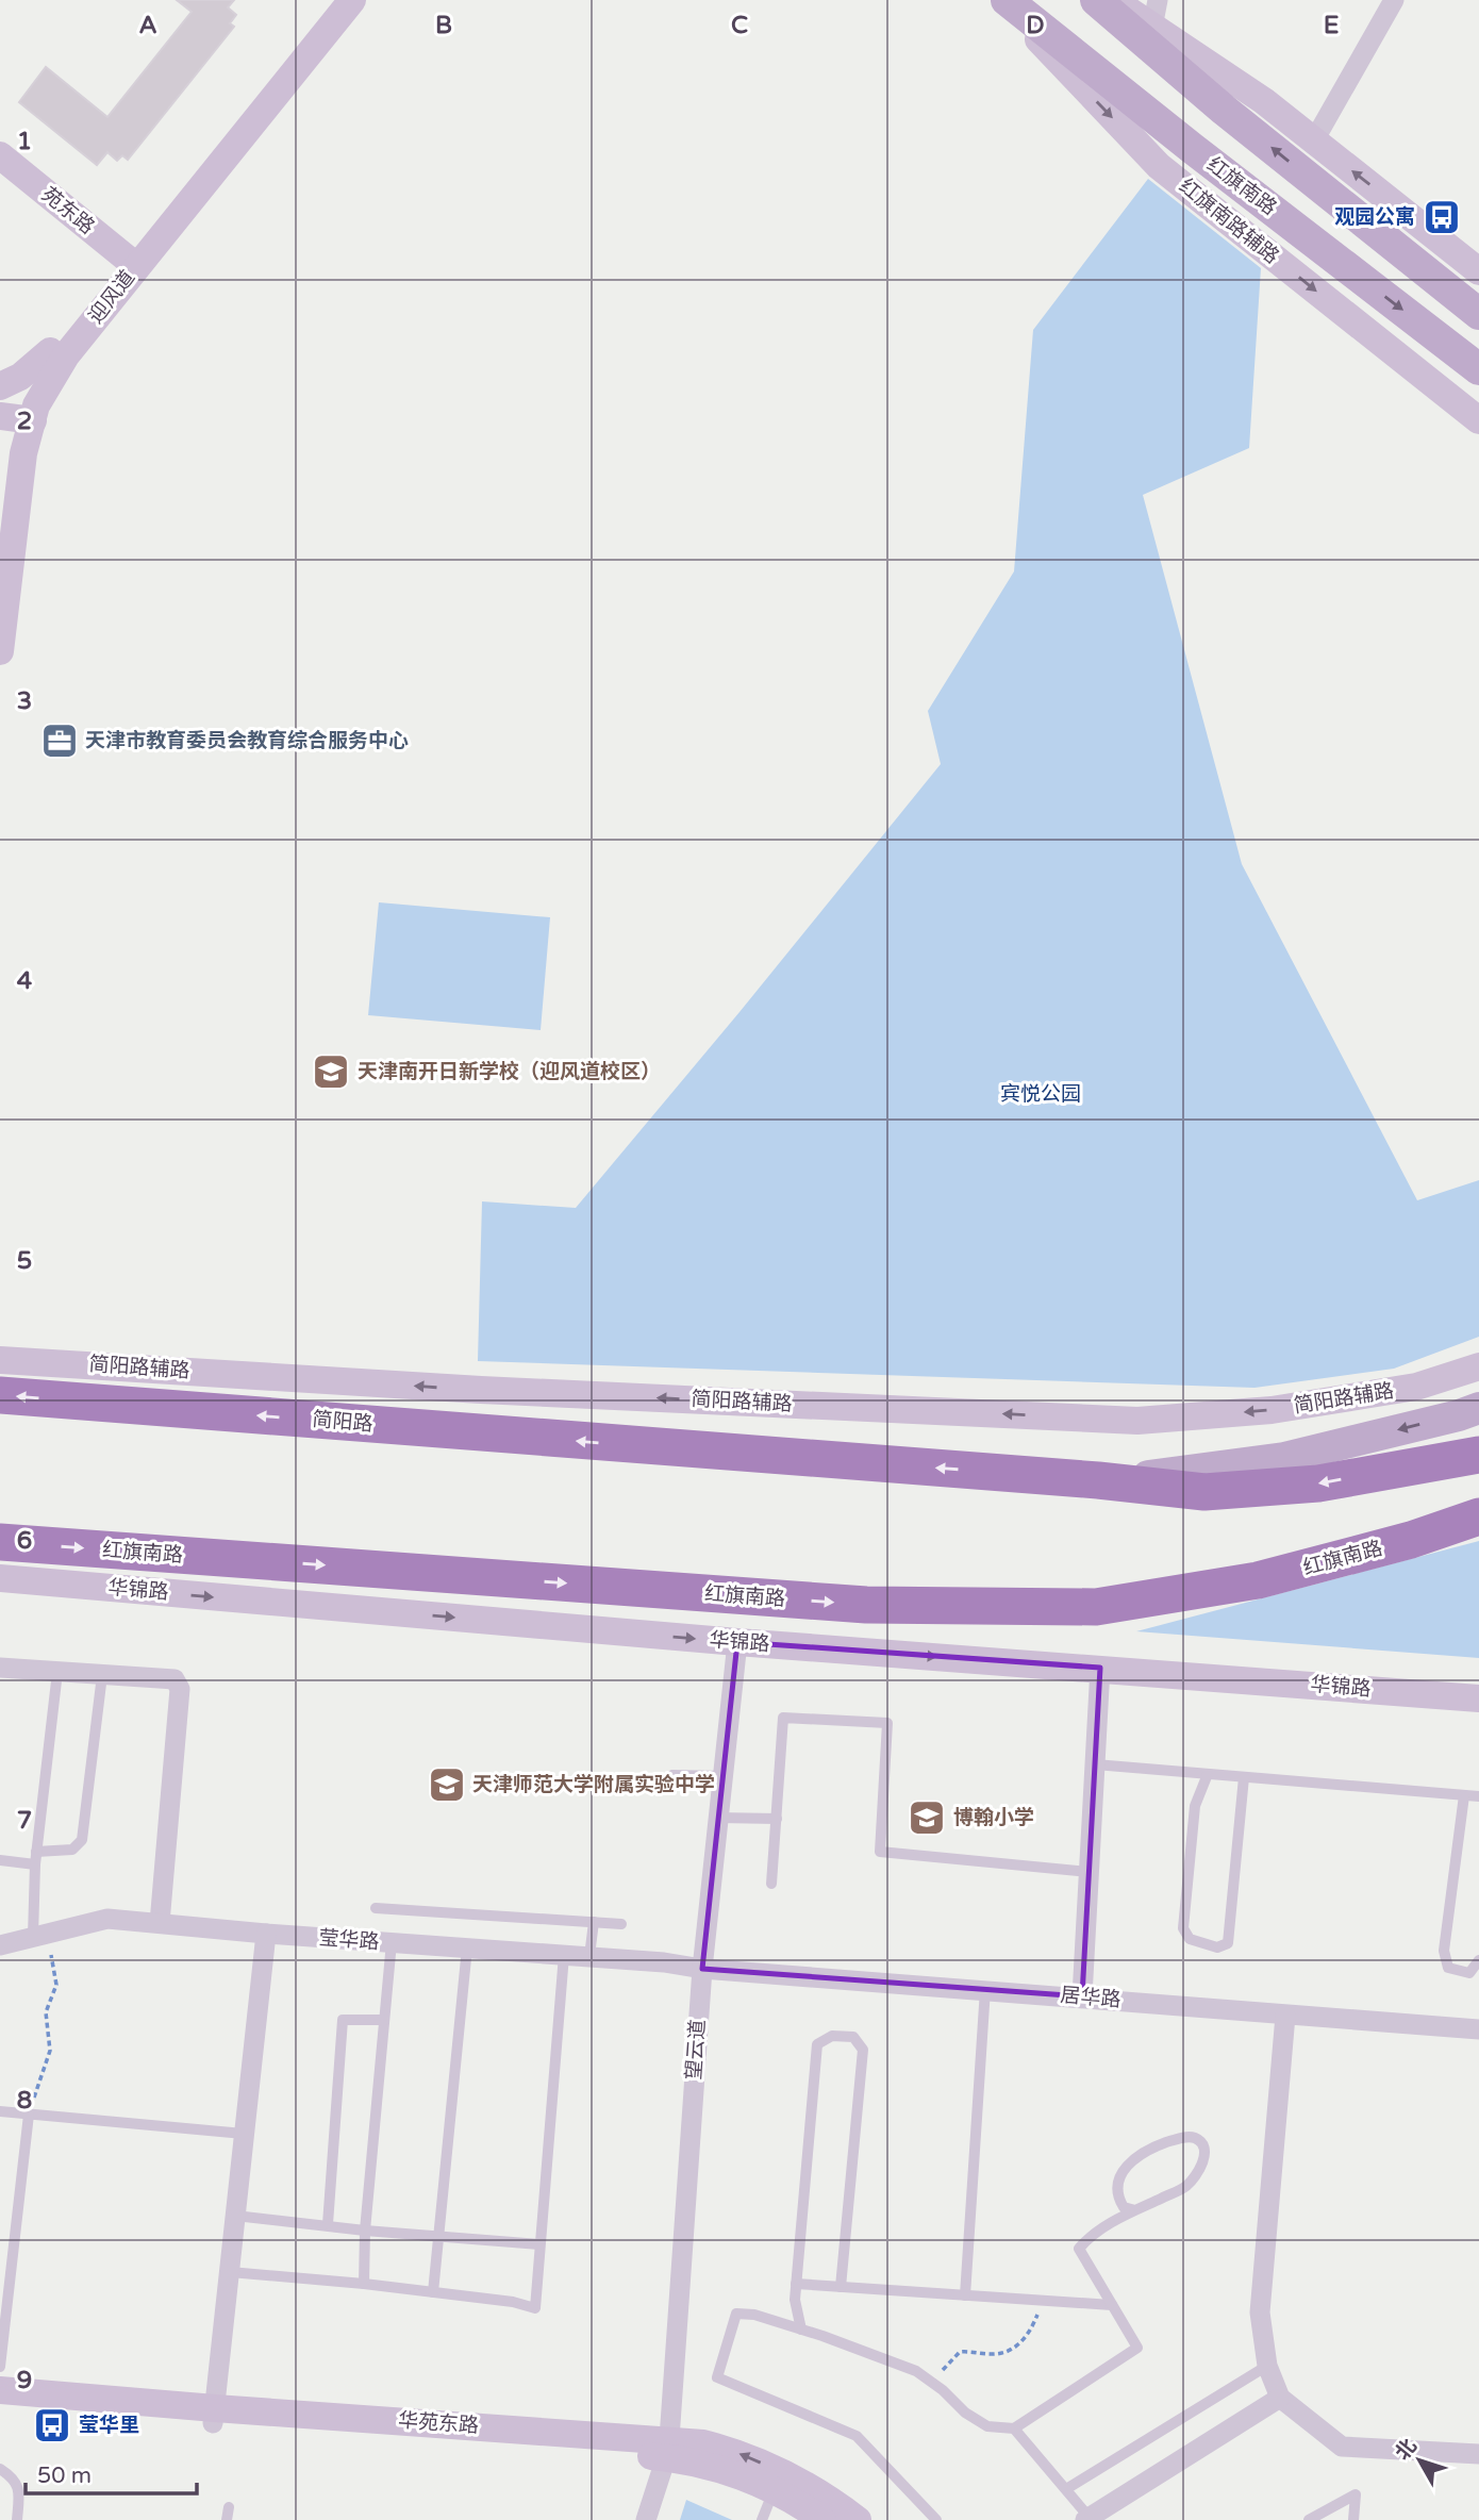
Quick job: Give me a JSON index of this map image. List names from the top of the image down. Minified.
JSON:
{"streets":{"highway":["红旗南路","简阳路"],"street":["苑东路","红旗南路辅路","迎风道","简阳路辅路","华锦路","莹华路","居华路","望云道","华苑东路"]},"crossings":[["苑东路","迎风道"],["华锦路","望云道"],["莹华路","居华路"],["莹华路","望云道"],["居华路","望云道"],["望云道","华苑东路"]],"one_way":["红旗南路","简阳路辅路","简阳路","华锦路"],"parks":["宾悦公园"],"places":{"bus stop":["观园公寓","莹华里"],"office":["天津市教育委员会教育综合服务中心"],"school or university":["天津南开日新学校（迎风道校区）","天津师范大学附属实验中学","博翰小学"]},"scale_bar":"50 m","north":"top left","grid":{"columns":["A","B","C","D","E"],"rows":["1","2","3","4","5","6","7","8","9"]}}
